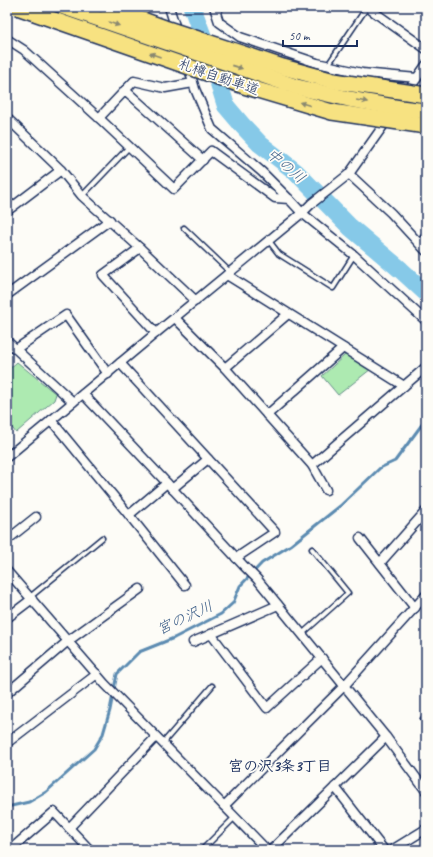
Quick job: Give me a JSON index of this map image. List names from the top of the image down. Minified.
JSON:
{"streets":{"highway":["札樽自動車道"]},"districts":["宮の沢3条3丁目"],"water":["中の川","宮の沢川"],"scale_bar":"50 m"}
